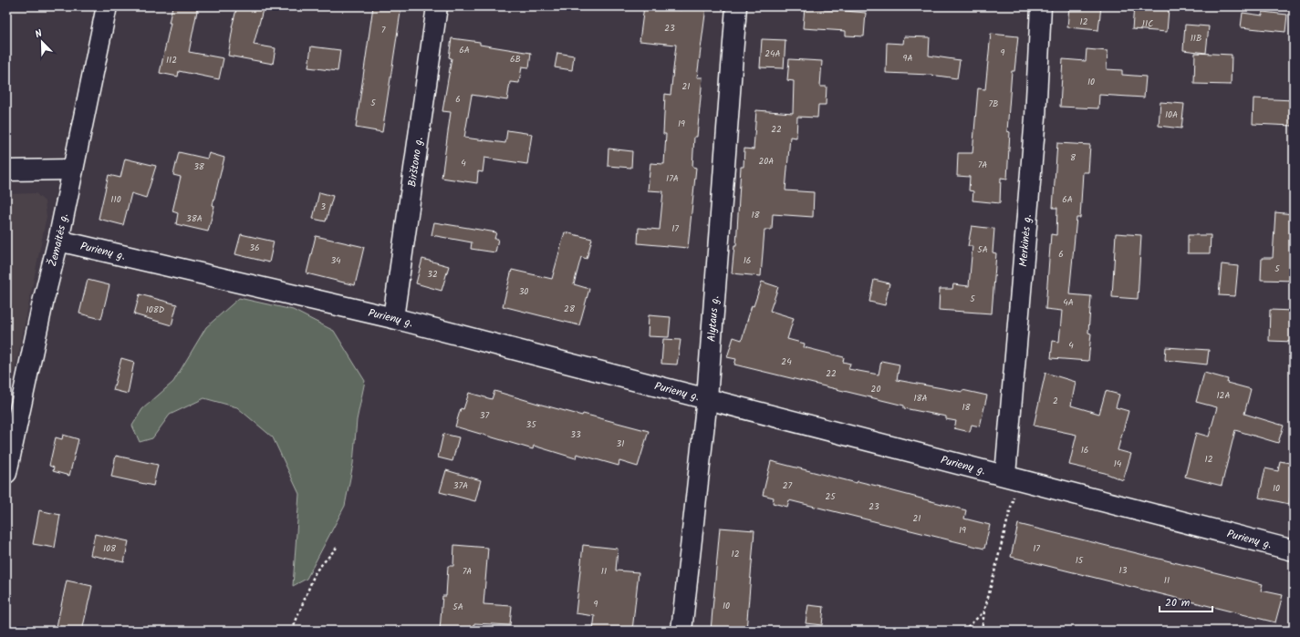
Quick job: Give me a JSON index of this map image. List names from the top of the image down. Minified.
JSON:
{"streets":{"street":["Birštono g.","Žemaitės g.","Merkinės g.","Purienų g.","Alytaus g."]},"crossings":[["Birštono g.","Purienų g."],["Žemaitės g.","Purienų g."],["Merkinės g.","Purienų g."],["Purienų g.","Alytaus g."]],"house_numbers":["12","11C","23","7","11B","6A","9","24A","9A","6B","112","10","21","6","5","7B","10A","19","22","8","20A","4","7A","38","17A","110","6A","3","18","38A","17","36","5A","6","34","16","5","32","30","5","4A","28","108D","4","24","22","20","12A","18A","2","18","37","35","33","31","16","12","14","37A","27","10","25","23","21","19","108","17","12","15","13","7A","11","11","9","10","5A"],"scale_bar":"20 m","north":"top left"}
